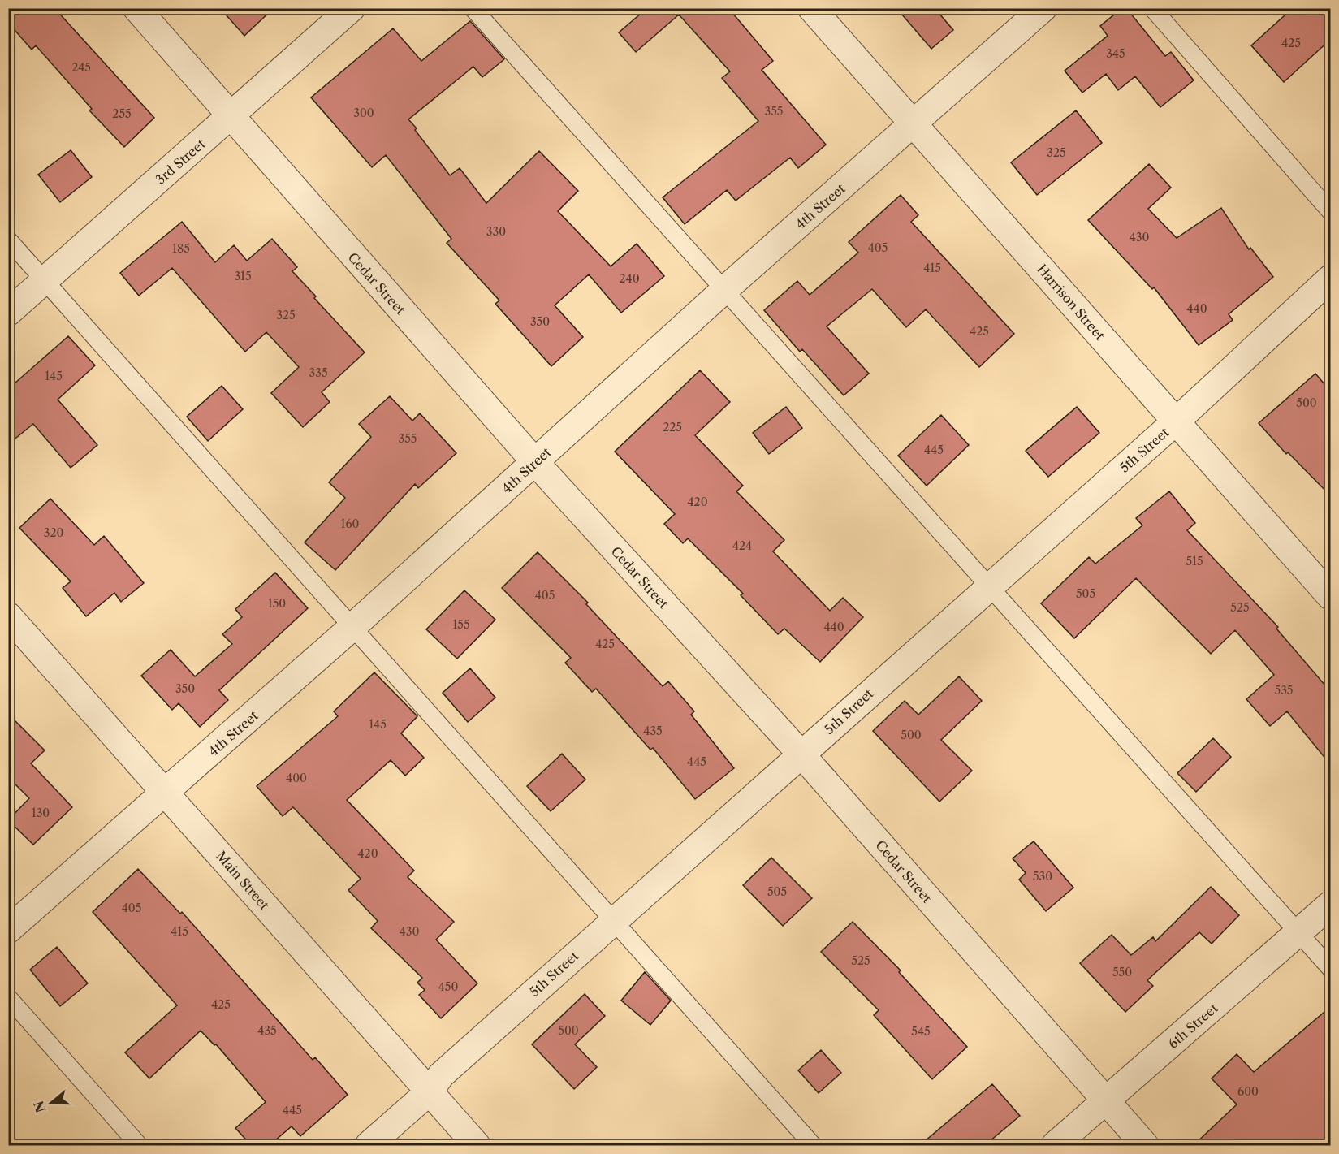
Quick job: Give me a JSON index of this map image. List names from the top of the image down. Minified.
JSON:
{"streets":{"street":["3rd Street","4th Street","Cedar Street","Harrison Street","5th Street","Main Street","6th Street"]},"crossings":[["3rd Street","Cedar Street"],["4th Street","Cedar Street"],["4th Street","Harrison Street"],["4th Street","Main Street"],["Cedar Street","5th Street"],["Cedar Street","6th Street"],["Harrison Street","5th Street"],["5th Street","Main Street"]],"house_numbers":["425","345","245","355","300","255","325","330","430","405","185","415","315","240","440","325","350","425","335","145","500","225","355","445","420","160","320","424","515","505","405","150","525","155","440","425","350","535","145","435","500","445","400","130","420","530","505","405","415","430","525","550","450","425","435","500","545","600","445"],"north":"left"}
